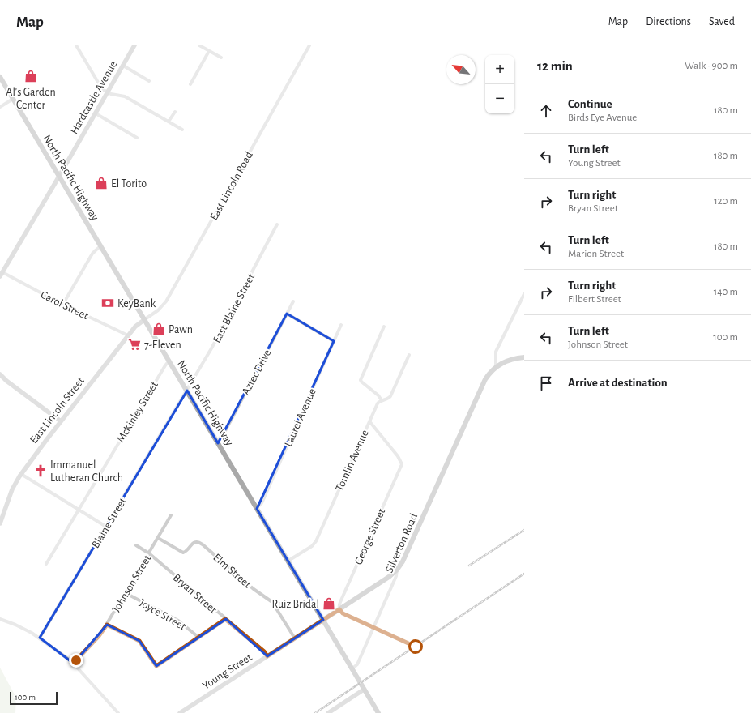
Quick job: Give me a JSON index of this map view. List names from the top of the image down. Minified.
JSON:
{"streets":{"main road":["North Pacific Highway","Silverton Road","Young Street"],"street":["Hardcastle Avenue","East Lincoln Road","Carol Street","East Blaine Street","Aztec Drive","East Lincoln Street","McKinley Street","Laurel Avenue","Tomlin Avenue","Blaine Street","George Street","Elm Street","Johnson Street","Bryan Street","Joyce Street"]},"crossings":[["Hardcastle Avenue","North Pacific Highway"],["Hardcastle Avenue","Carol Street"],["North Pacific Highway","East Lincoln Road"],["North Pacific Highway","East Blaine Street"],["North Pacific Highway","Aztec Drive"],["North Pacific Highway","East Lincoln Street"],["North Pacific Highway","McKinley Street"],["North Pacific Highway","Laurel Avenue"],["North Pacific Highway","Tomlin Avenue"],["North Pacific Highway","Blaine Street"],["North Pacific Highway","Silverton Road"],["North Pacific Highway","Young Street"],["East Lincoln Road","East Lincoln Street"],["Carol Street","East Lincoln Street"],["East Blaine Street","Blaine Street"],["Tomlin Avenue","George Street"],["George Street","Young Street"],["Silverton Road","Young Street"],["Elm Street","Johnson Street"],["Elm Street","Young Street"],["Johnson Street","Bryan Street"],["Johnson Street","Joyce Street"],["Bryan Street","Young Street"]],"places":{"shop":["Al's Garden Center","El Torito","Pawn","Ruiz Bridal"],"bank":["KeyBank"],"supermarket":["7-Eleven"],"church":["Immanuel Lutheran Church"]},"scale_bar":"100 m","north":"top left","page":{"header":"Map","nav":["Map","Directions","Saved"],"heading":["12 min","Walk · 900 m"],"map_buttons":["+","−"],"list":[["Continue","Birds Eye Avenue","180 m"],["Turn left","Young Street","180 m"],["Turn right","Bryan Street","120 m"],["Turn left","Marion Street","180 m"],["Turn right","Filbert Street","140 m"],["Turn left","Johnson Street","100 m"],"Arrive at destination"],"scale":"100 m"}}
